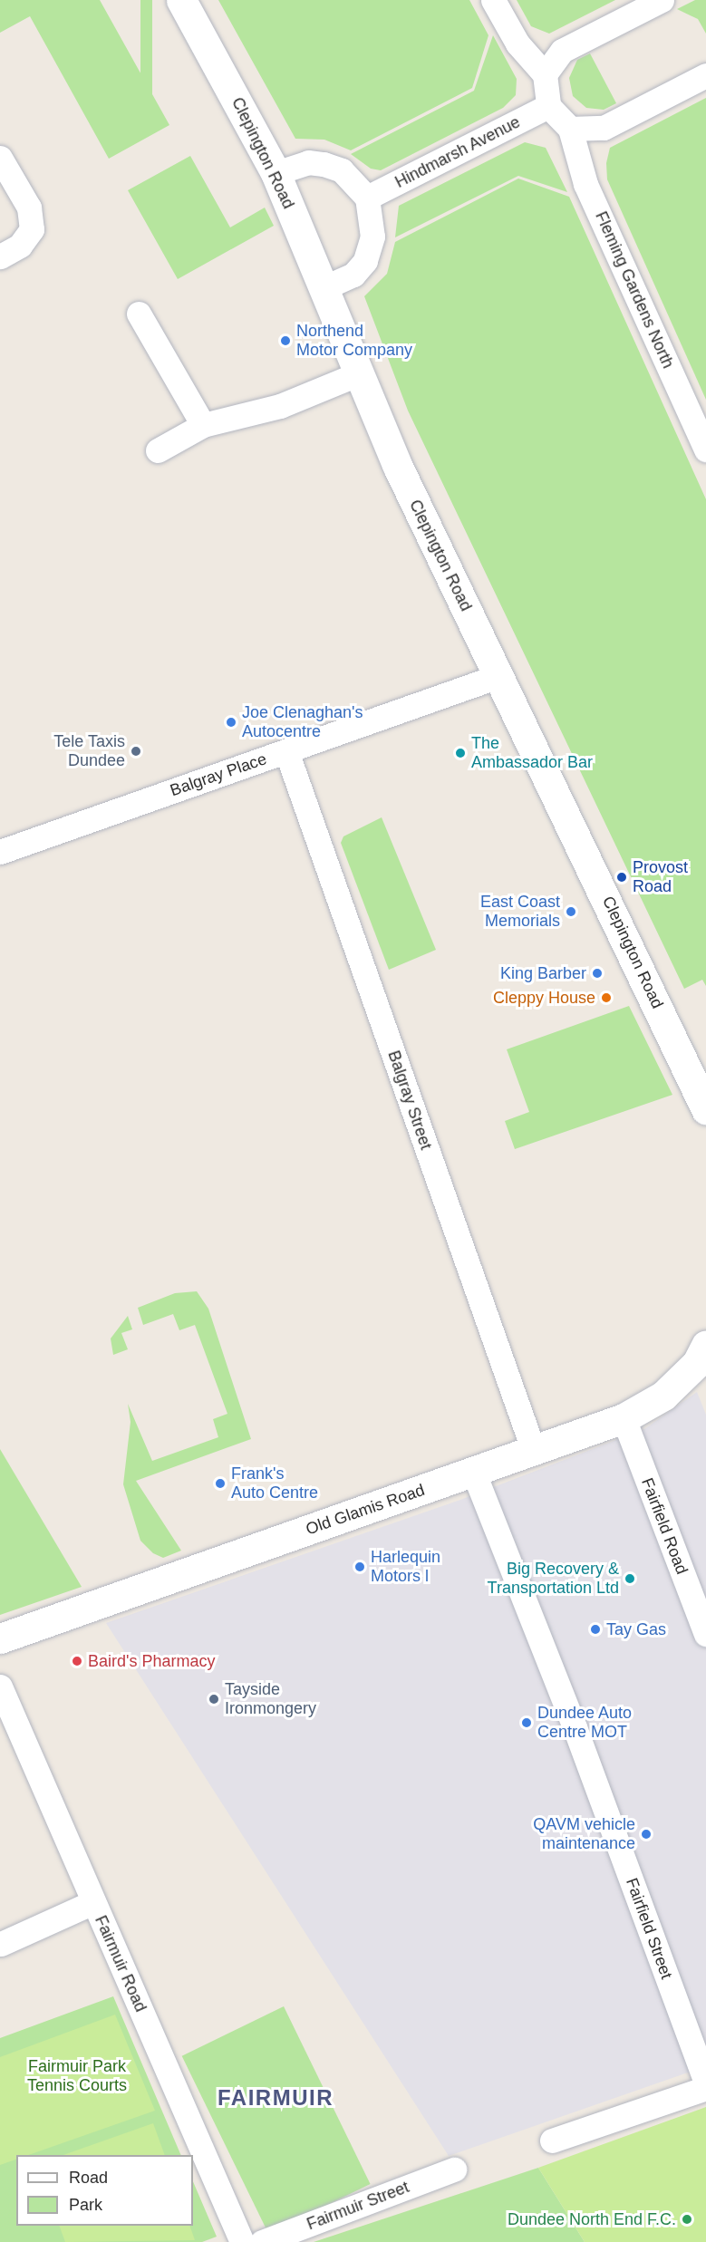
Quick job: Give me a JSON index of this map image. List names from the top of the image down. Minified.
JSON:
{"streets":{"street":["Hindmarsh Avenue","Clepington Road","Fleming Gardens North","Balgray Place","Balgray Street","Old Glamis Road","Fairfield Road","Fairfield Street","Fairmuir Road","Fairmuir Street"]},"crossings":[["Clepington Road","Balgray Place"],["Balgray Place","Balgray Street"],["Balgray Street","Old Glamis Road"],["Old Glamis Road","Fairfield Road"],["Old Glamis Road","Fairfield Street"]],"districts":["FAIRMUIR"],"parks":["Fairmuir Park Tennis Courts"],"places":["Northend Motor Company","Joe Clenaghan's Autocentre","Tele Taxis Dundee","The Ambassador Bar","Provost Road","East Coast Memorials","King Barber","Cleppy House","Frank's Auto Centre","Harlequin Motors l","Big Recovery & Transportation Ltd","Tay Gas","Baird's Pharmacy","Tayside Ironmongery","Dundee Auto Centre MOT","QAVM vehicle maintenance","Dundee North End F.C."],"legend":["Road","Park"]}
